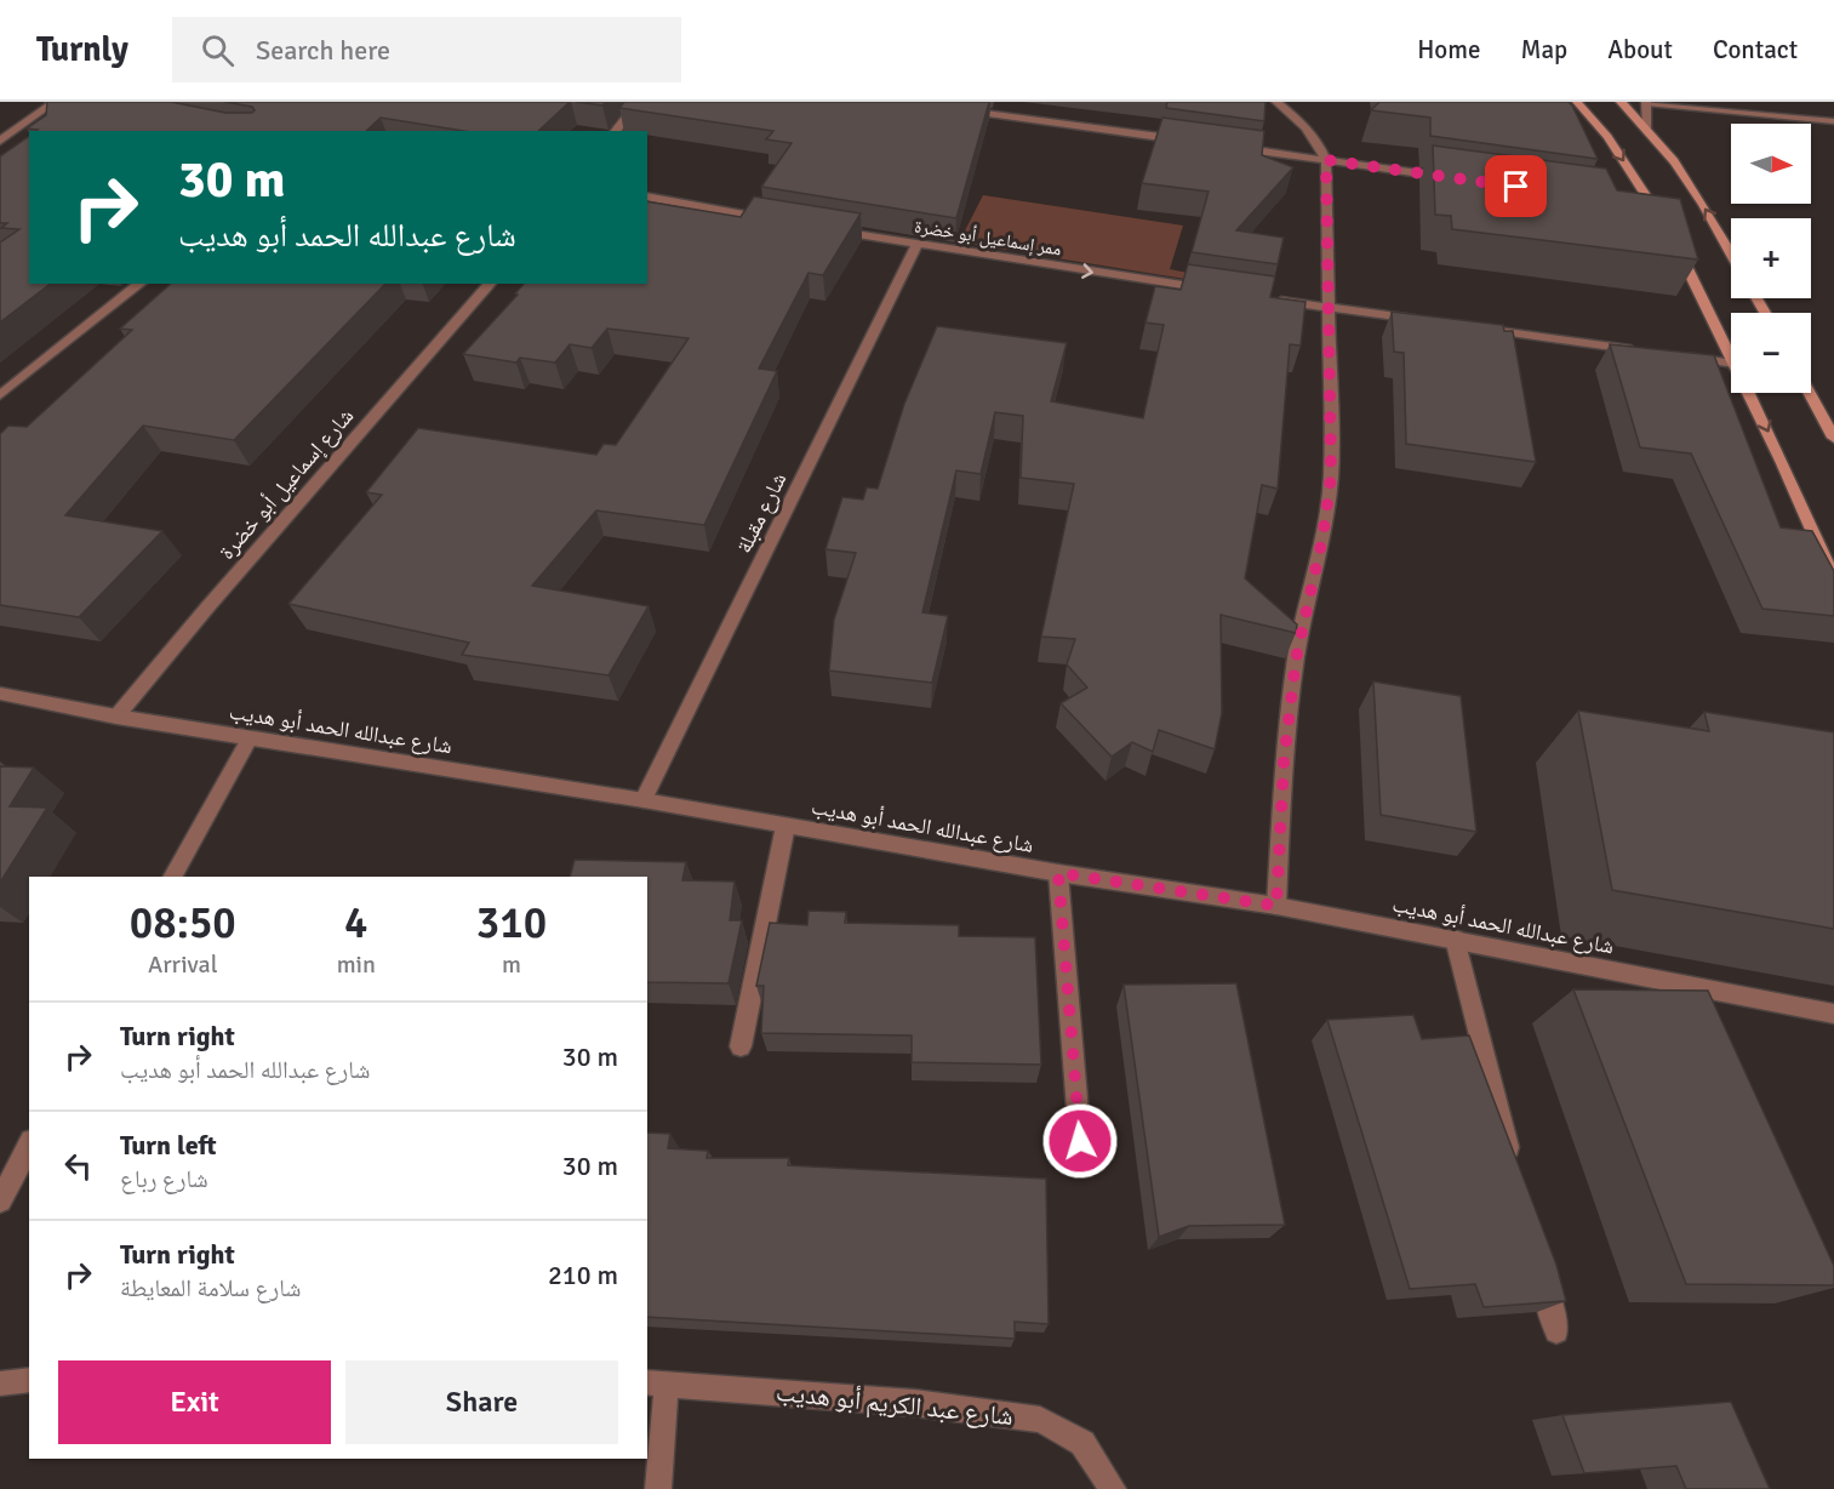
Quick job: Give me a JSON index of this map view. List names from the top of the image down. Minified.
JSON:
{"streets":{"street":["ممر إسماعيل أبو خضرة","شارع إسماعيل أبو خضرة","شارع مقبلة","شارع عبدالله الحمد أبو هديب","شارع عبد الكريم أبو هديب"]},"crossings":[["ممر إسماعيل أبو خضرة","شارع مقبلة"],["شارع إسماعيل أبو خضرة","شارع عبدالله الحمد أبو هديب"],["شارع مقبلة","شارع عبدالله الحمد أبو هديب"]],"north":"right","page":{"header":"Turnly","search":"Search here","nav":["Home","Map","About","Contact"],"map_buttons":["+","−"],"turn":["30 m","شارع عبدالله الحمد أبو هديب"],"eta":["08:50","Arrival","4","min","310","m"],"list":[{"name":"Turn right","note":"شارع عبدالله الحمد أبو هديب","value":"30 m"},{"name":"Turn left","note":"شارع رباع","value":"30 m"},{"name":"Turn right","note":"شارع سلامة المعايطة","value":"210 m"}],"buttons":["Exit","Share"]}}
